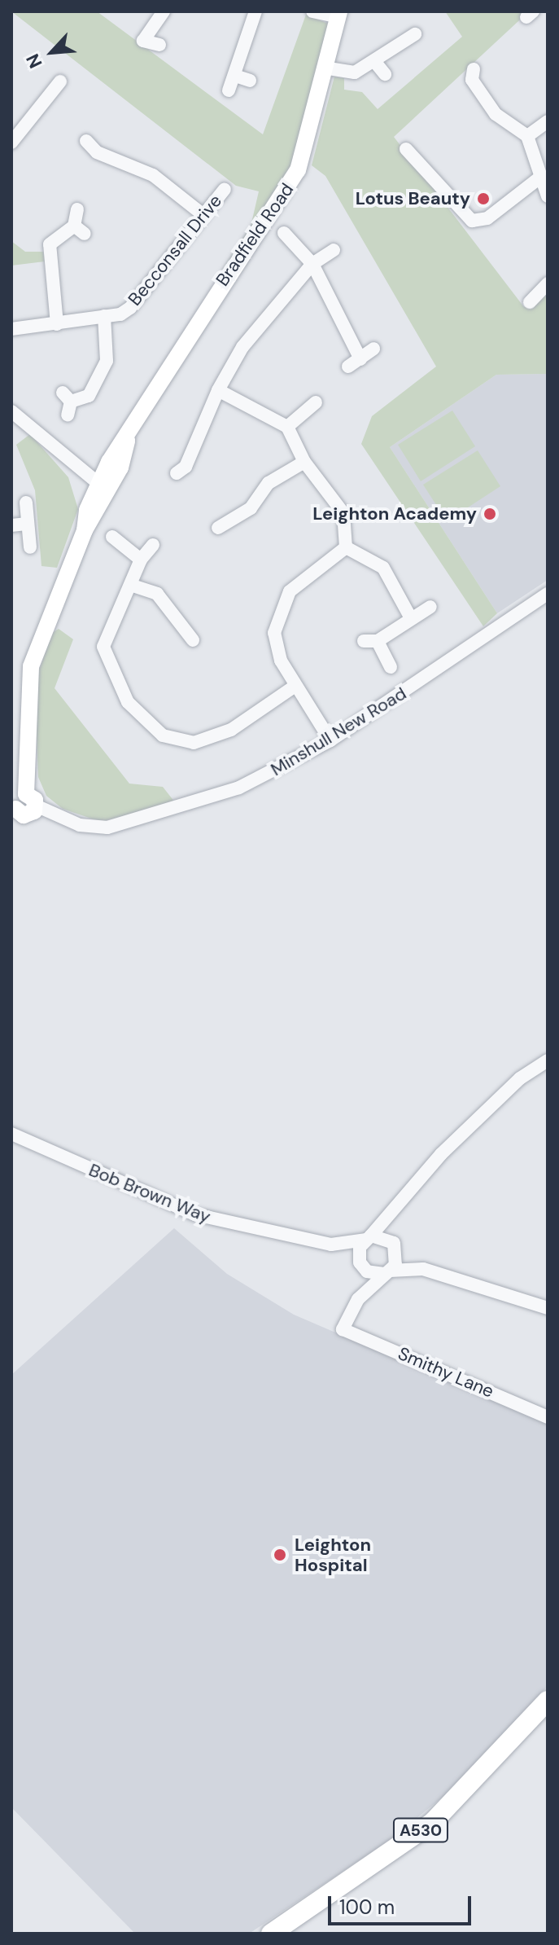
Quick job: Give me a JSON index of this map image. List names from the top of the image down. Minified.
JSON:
{"streets":{"highway":["A530"],"main road":["Bradfield Road"],"street":["Becconsall Drive","Minshull New Road","Bob Brown Way","Smithy Lane"]},"crossings":[["Bradfield Road","Minshull New Road"]],"places":["Lotus Beauty","Leighton Academy","Leighton Hospital"],"scale_bar":"100 m","north":"bottom left"}
